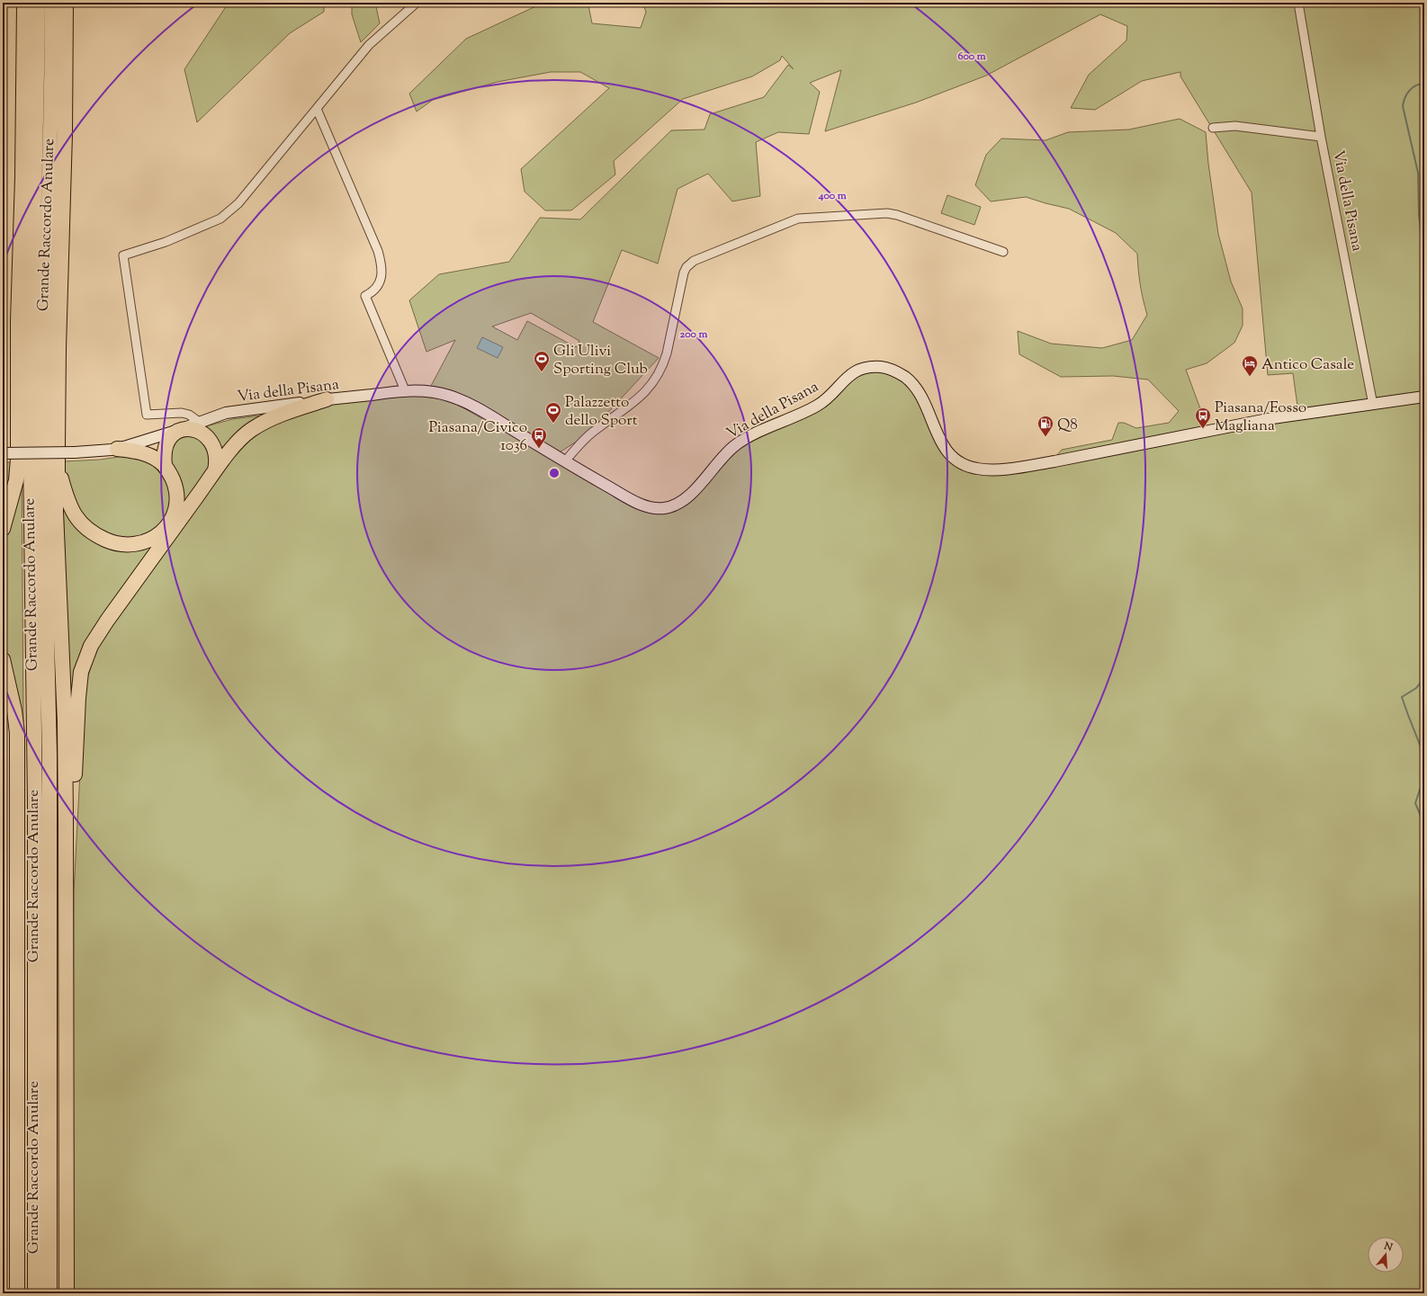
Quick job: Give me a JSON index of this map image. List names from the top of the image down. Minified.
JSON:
{"streets":{"highway":["Grande Raccordo Anulare"],"main road":["Via della Pisana"]},"places":{"sports":["Gli Ulivi Sporting Club","Palazzetto dello Sport"],"hotel":["Antico Casale"],"bus stop":["Piasana/Fosso Magliana","Piasana/Civico 1036"],"fuel station":["Q8"]},"north":"top","rings":["600 m","400 m","200 m"]}
